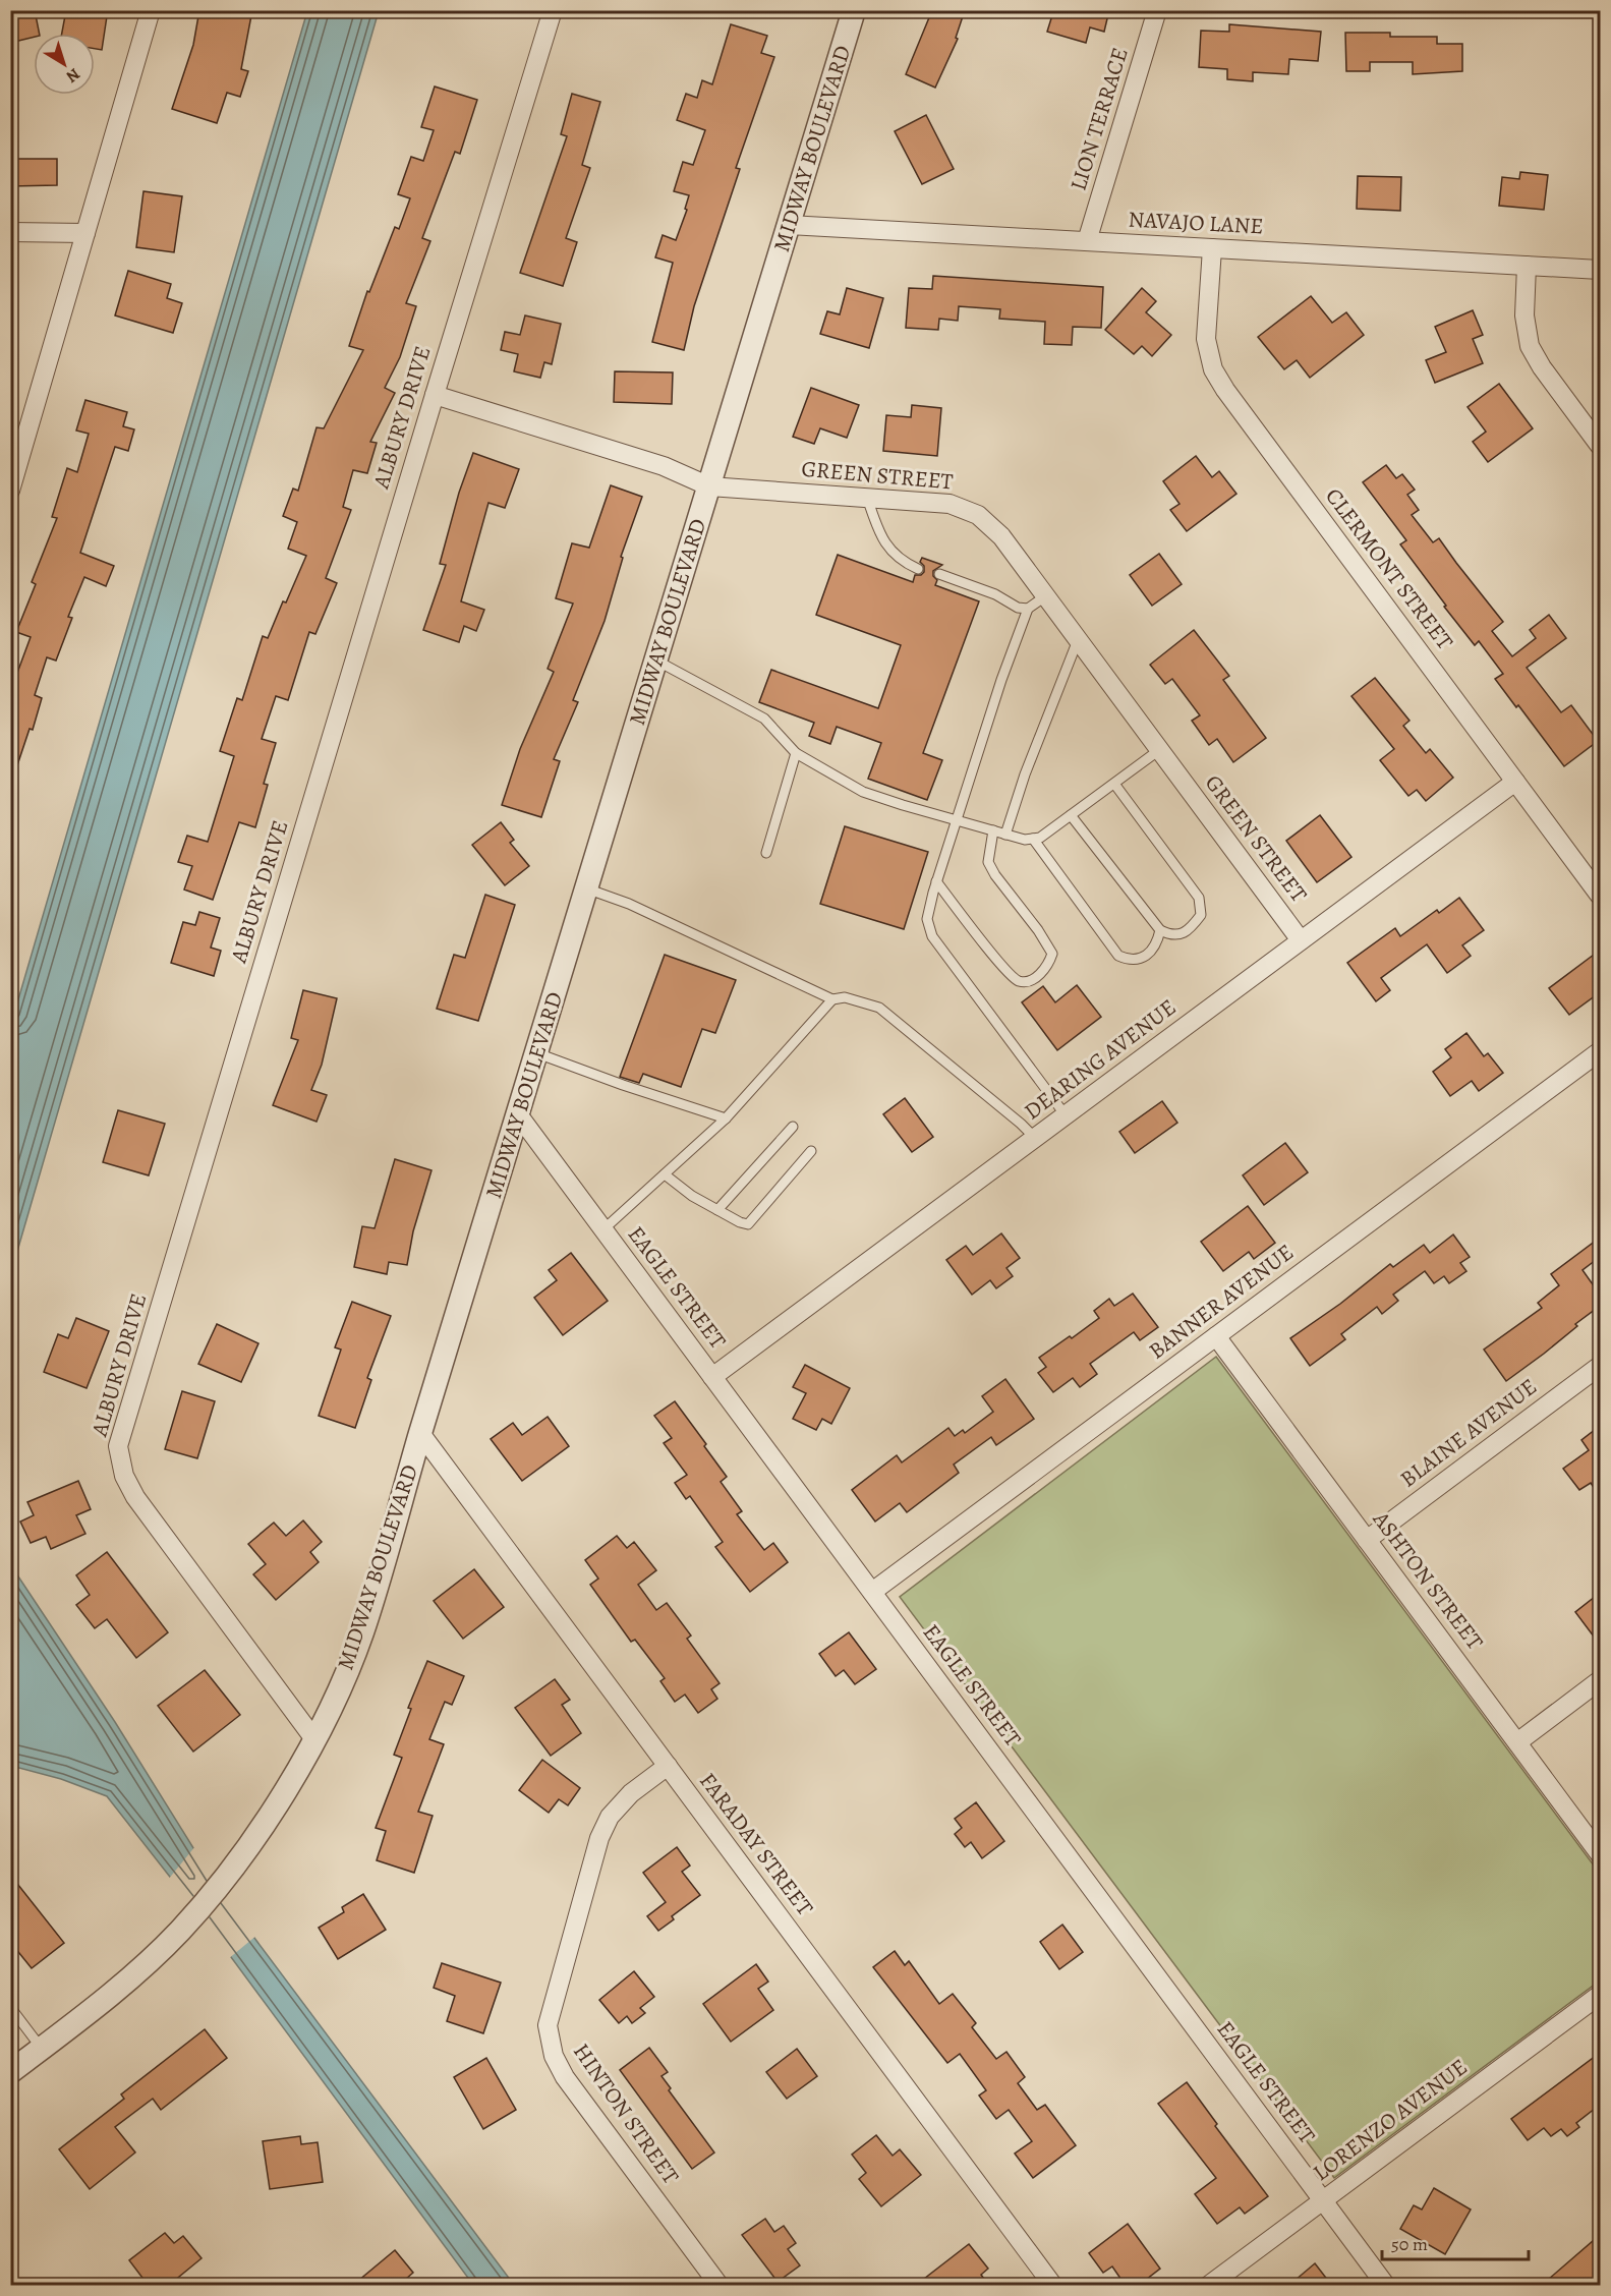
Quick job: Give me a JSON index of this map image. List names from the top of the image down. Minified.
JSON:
{"streets":{"street":["LION TERRACE","MIDWAY BOULEVARD","NAVAJO LANE","ALBURY DRIVE","GREEN STREET","CLERMONT STREET","DEARING AVENUE","EAGLE STREET","BANNER AVENUE","BLAINE AVENUE","ASHTON STREET","FARADAY STREET","HINTON STREET","LORENZO AVENUE"]},"crossings":[["LION TERRACE","NAVAJO LANE"],["MIDWAY BOULEVARD","NAVAJO LANE"],["MIDWAY BOULEVARD","ALBURY DRIVE"],["MIDWAY BOULEVARD","GREEN STREET"],["MIDWAY BOULEVARD","EAGLE STREET"],["MIDWAY BOULEVARD","FARADAY STREET"],["NAVAJO LANE","CLERMONT STREET"],["ALBURY DRIVE","GREEN STREET"],["GREEN STREET","DEARING AVENUE"],["CLERMONT STREET","DEARING AVENUE"],["DEARING AVENUE","EAGLE STREET"],["EAGLE STREET","BANNER AVENUE"],["EAGLE STREET","LORENZO AVENUE"],["BANNER AVENUE","ASHTON STREET"],["BLAINE AVENUE","ASHTON STREET"],["FARADAY STREET","HINTON STREET"]],"scale_bar":"50 m","north":"bottom right"}
